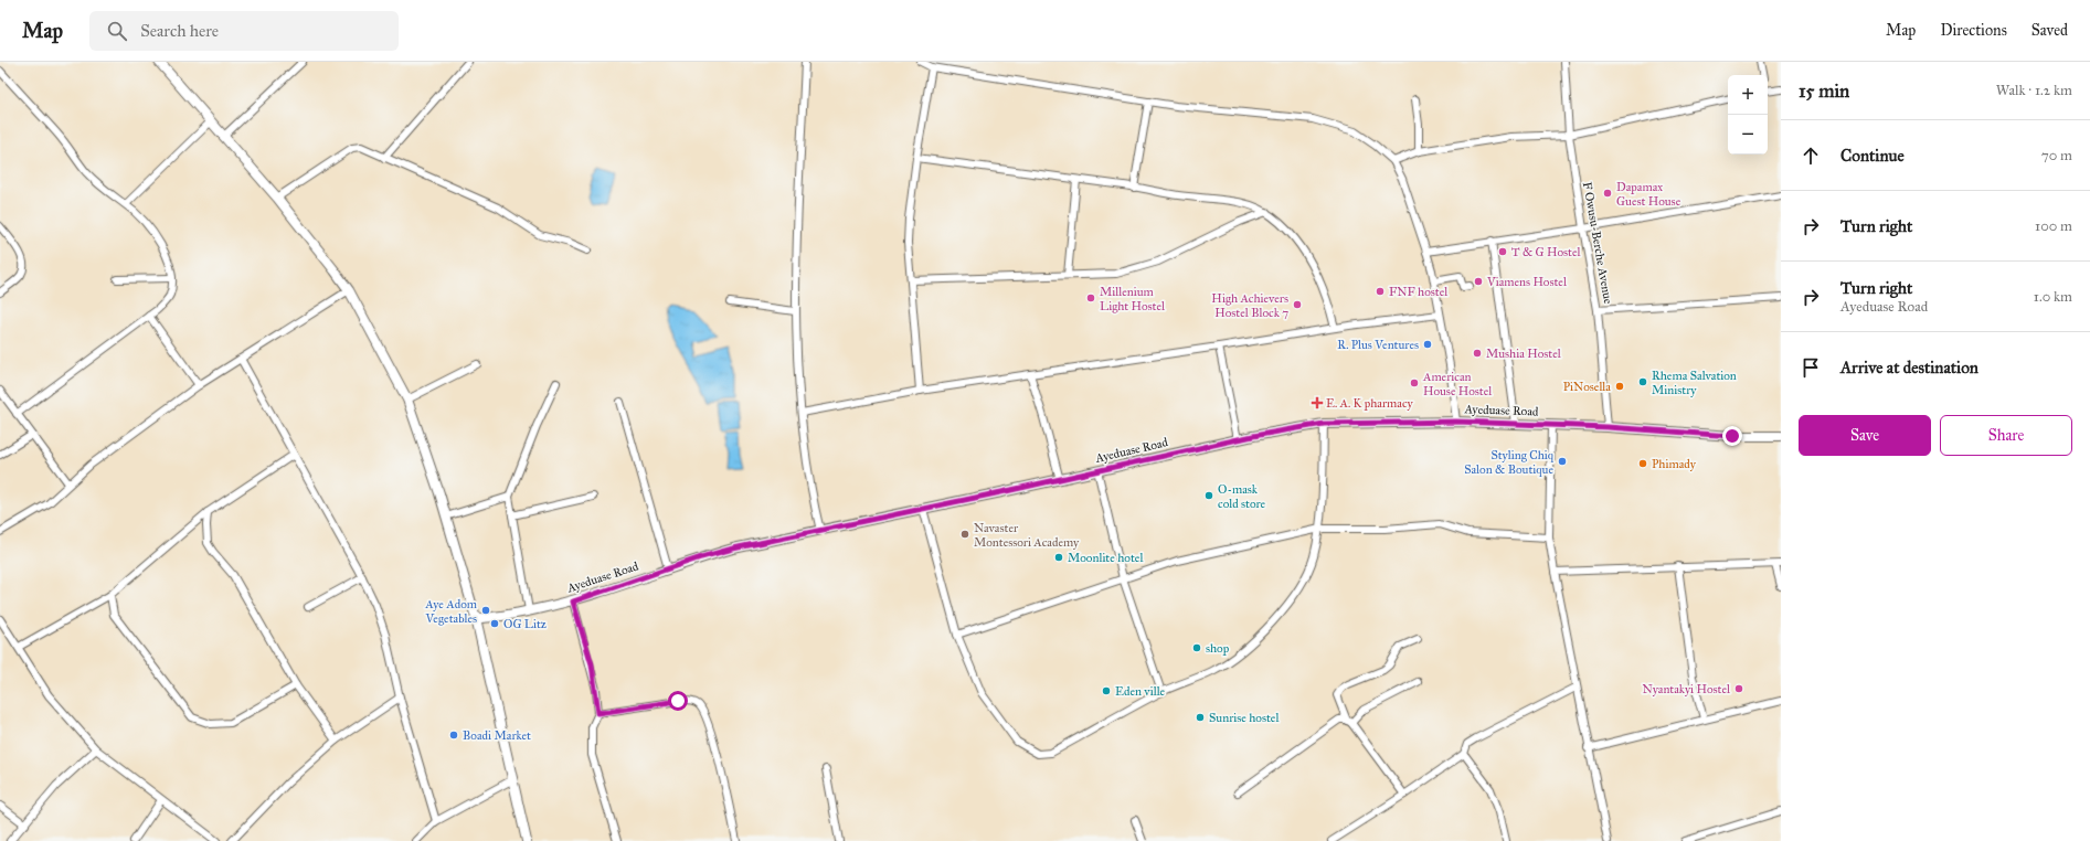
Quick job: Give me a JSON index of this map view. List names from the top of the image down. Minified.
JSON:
{"streets":{"street":["F Owusu-Berche Avenue","Ayeduase Road"]},"crossings":[["F Owusu-Berche Avenue","Ayeduase Road"]],"places":{"other":["Dapamax Guest House","T & G Hostel","Viamens Hostel","FNF hostel","Millenium Light Hostel","High Achievers Hostel Block 7","R. Plus Ventures","Mushia Hostel","Rhema Salvation Ministry","American House Hostel","PiNosella","Styling Chiq Salon & Boutique","Phimady","O-mask cold store","Navaster Montessori Academy","Moonlite hotel","Aye Adom Vegetables","OG Litz","shop","Nyantakyi Hostel","Eden ville","Sunrise hostel","Boadi Market"],"health":["E. A. K pharmacy"]},"page":{"header":"Map","search":"Search here","nav":["Map","Directions","Saved"],"heading":["15 min","Walk · 1.2 km"],"map_buttons":["+","−"],"list":[["Continue","70 m"],["Turn right","100 m"],["Turn right","Ayeduase Road","1.0 km"],"Arrive at destination"],"buttons":["Save","Share"]}}
